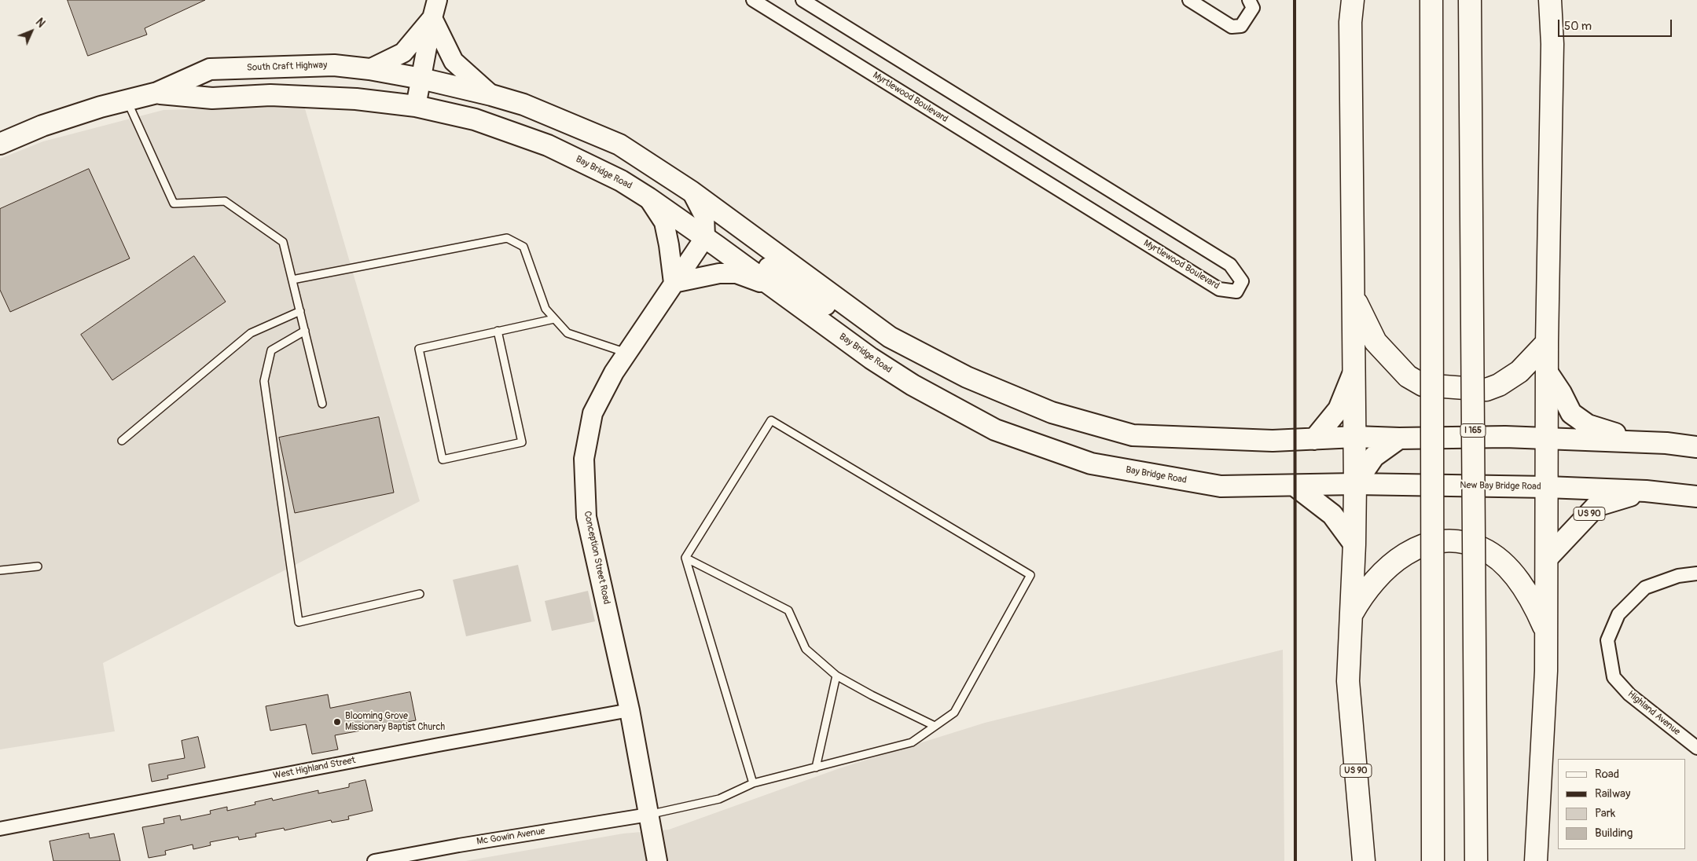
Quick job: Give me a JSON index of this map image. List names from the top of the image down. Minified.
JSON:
{"streets":{"highway":["I 165","US 90"],"main road":["South Craft Highway","Bay Bridge Road","New Bay Bridge Road"],"street":["Myrtlewood Boulevard","Conception Street Road","Highland Avenue","West Highland Street","Mc Gowin Avenue"]},"crossings":[["South Craft Highway","Bay Bridge Road"],["Bay Bridge Road","New Bay Bridge Road"],["Bay Bridge Road","US 90"],["Bay Bridge Road","Conception Street Road"],["New Bay Bridge Road","US 90"],["Conception Street Road","West Highland Street"],["Conception Street Road","Mc Gowin Avenue"]],"places":["Blooming Grove Missionary Baptist Church"],"legend":["Road","Railway","Park","Building"],"scale_bar":"50 m","north":"top right"}
